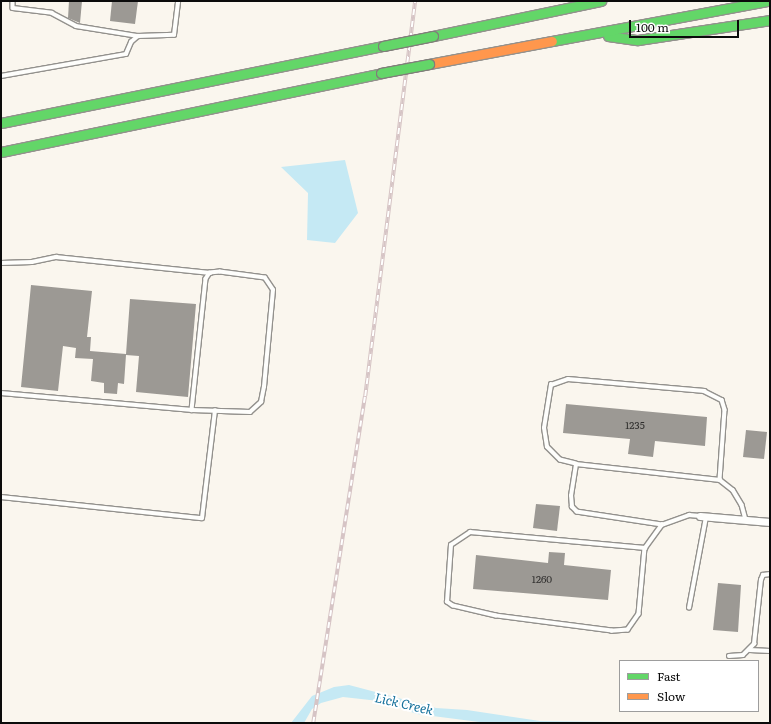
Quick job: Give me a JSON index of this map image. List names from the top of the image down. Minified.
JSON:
{"water":["Lick Creek"],"house_numbers":["1235","1260"],"legend":["Fast","Slow"],"scale_bar":"100 m"}
